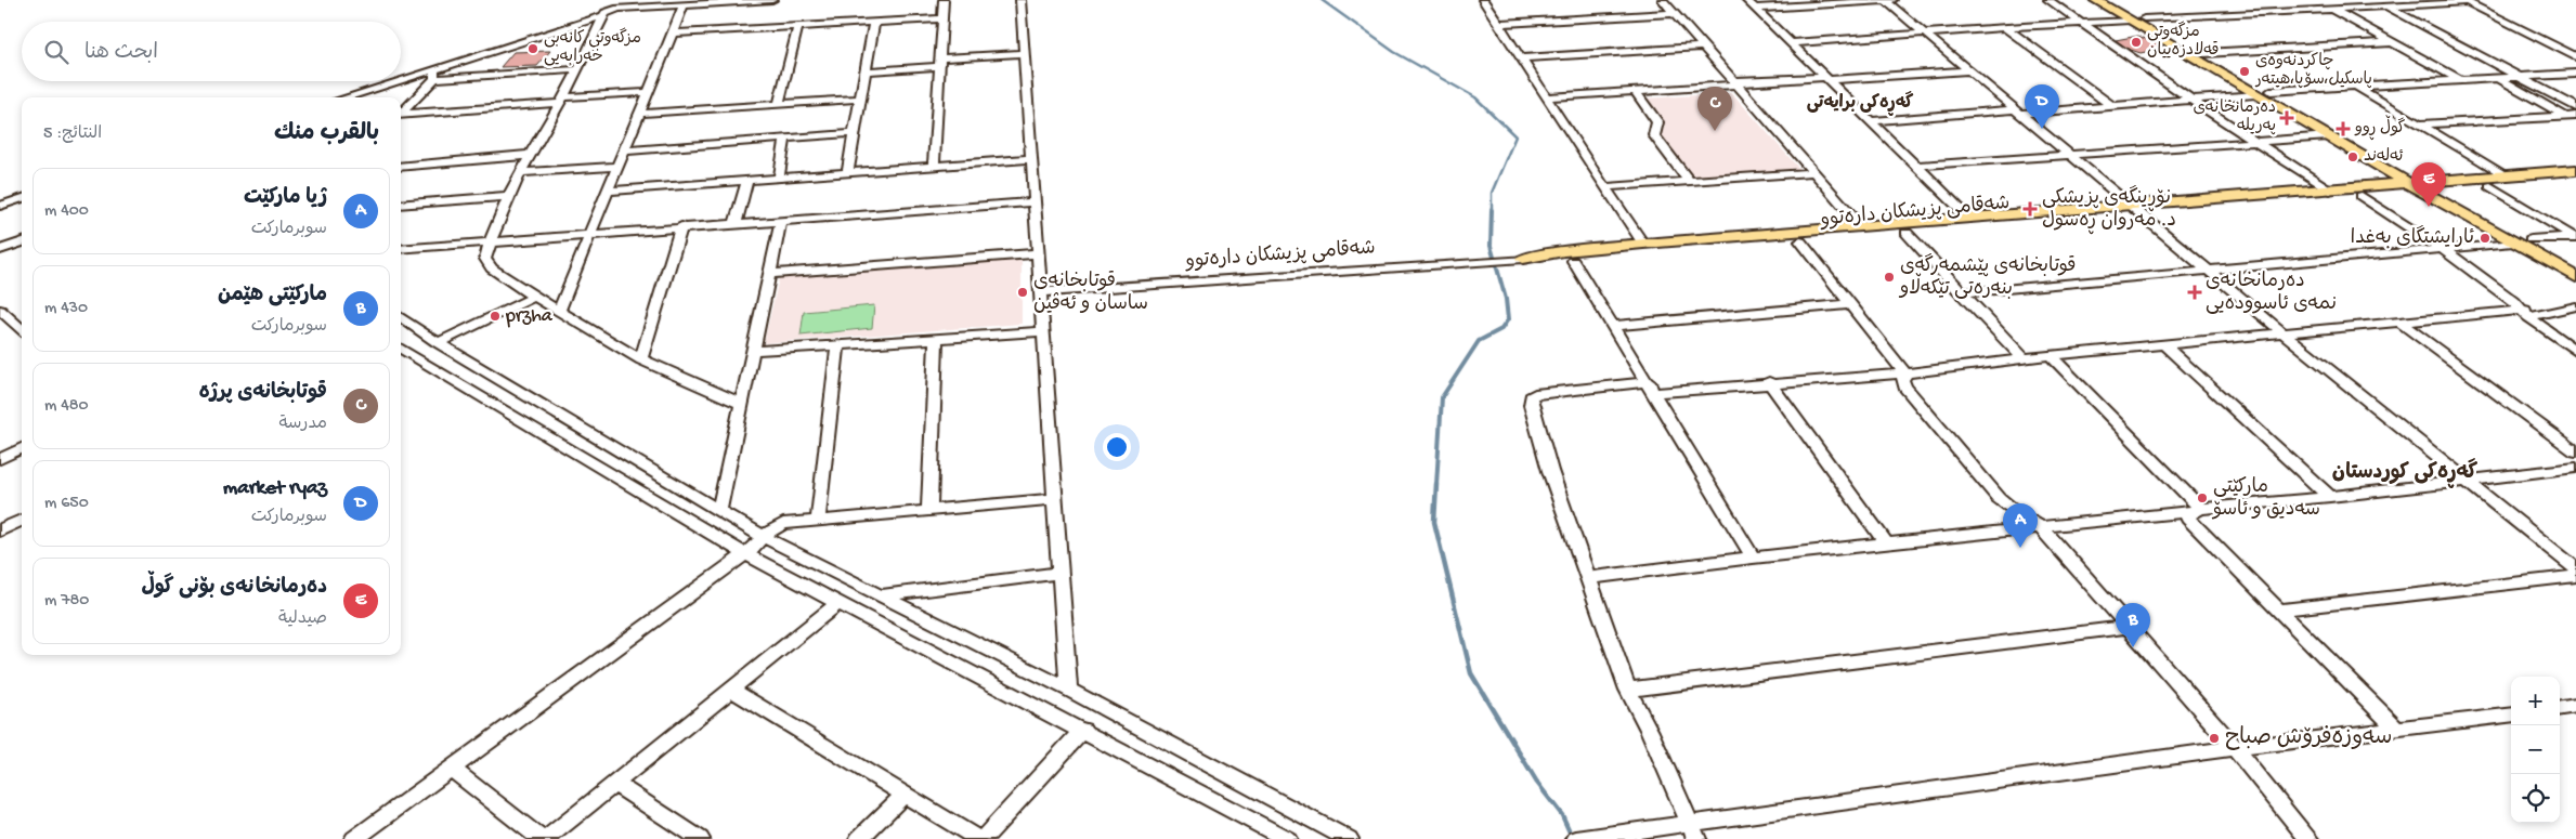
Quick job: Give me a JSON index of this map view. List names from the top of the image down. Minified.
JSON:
{"streets":{"main road":["شەقامی پزیشکان دارەتوو"]},"districts":["گەڕەکی برایەتی","گەڕەکی کوردستان"],"places":{"other":["مزگەوتی قەلادزەییان","مزگەوتی کانەبی خەرابەیی","چاکردنەوەی پاسکیل،سۆپا،هیتەر","ئەلەند","ئارایشتگای بەغدا","قوتابخانەی پێشمەرگەی بنەرەتی تێکەڵاو","قوتابخانەی ساسان و ئەڤین","przha","مارکێتی سەدیق و ئاسۆ","سەوزەفرۆش صباح"],"health":["دەرمانخانەی پەریلە","گوڵ ڕوو","نۆڕینگەی پزیشکی د. مەروان ڕەسول","دەرمانخانەی نمەی ئاسوودەیی"]},"page":{"search":"ابحث هنا","pins":["D","C","E","A","B"],"heading":["بالقرب منك","النتائج: 5"],"list":[{"mark":"A","name":"ژیا مارکێت","note":"سوبرماركت","value":"400 m"},{"mark":"B","name":"مارکێتی هێمن","note":"سوبرماركت","value":"430 m"},{"mark":"C","name":"قوتابخانەی پرژە","note":"مدرسة","value":"480 m"},{"mark":"D","name":"market ryaz","note":"سوبرماركت","value":"650 m"},{"mark":"E","name":"دەرمانخانەی بۆنی گوڵ","note":"صيدلية","value":"780 m"}],"map_buttons":["+","−"]}}
